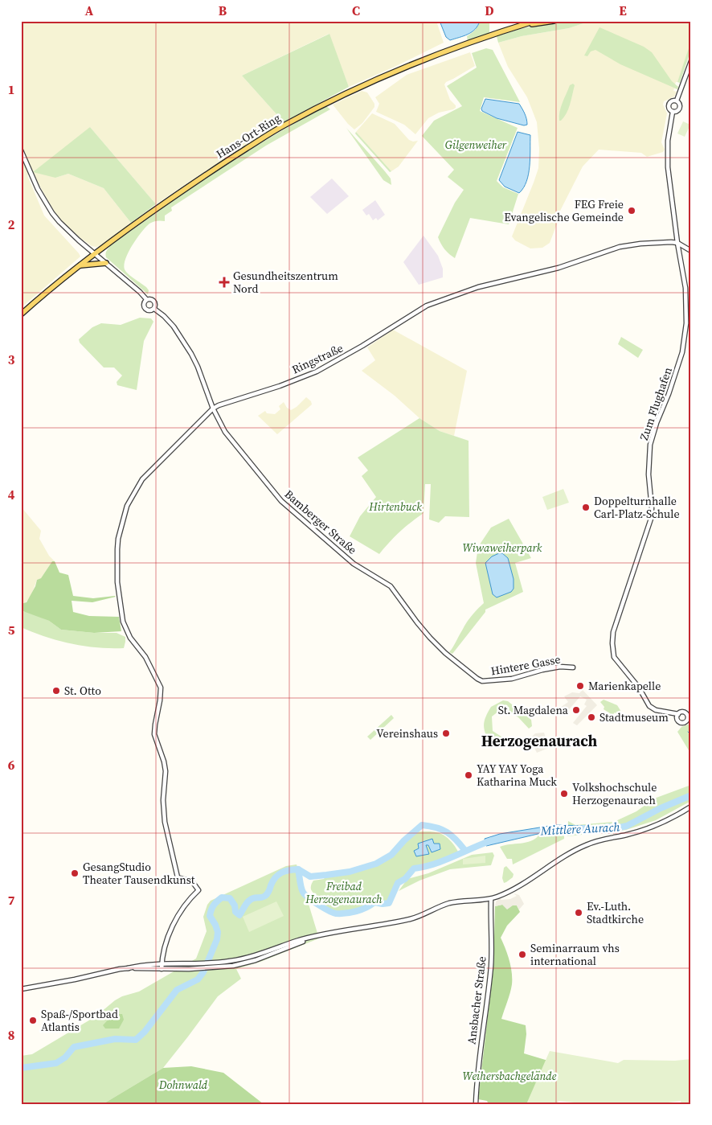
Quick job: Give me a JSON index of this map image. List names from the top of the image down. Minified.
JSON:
{"streets":{"main road":["Hans-Ort-Ring"],"street":["Ringstraße","Zum Flughafen","Bamberger Straße","Hintere Gasse","Ansbacher Straße"]},"crossings":[["Hans-Ort-Ring","Bamberger Straße"],["Ringstraße","Zum Flughafen"],["Ringstraße","Bamberger Straße"],["Bamberger Straße","Hintere Gasse"]],"districts":["Herzogenaurach"],"water":["Mittlere Aurach"],"parks":["Gilgenweiher","Hirtenbuck","Wiwaweiherpark","Freibad Herzogenaurach","Weihersbachgelände","Dohnwald"],"places":{"other":["FEG Freie Evangelische Gemeinde","Doppelturnhalle Carl-Platz-Schule","Marienkapelle","St. Otto","St. Magdalena","Stadtmuseum","Vereinshaus","YAY YAY Yoga Katharina Muck","Volkshochschule Herzogenaurach","GesangStudio Theater Tausendkunst","Ev.-Luth. Stadtkirche","Seminarraum vhs international","Spaß-/Sportbad Atlantis"],"health":["Gesundheitszentrum Nord"]},"grid":{"columns":["A","B","C","D","E"],"rows":["1","2","3","4","5","6","7","8"]}}
